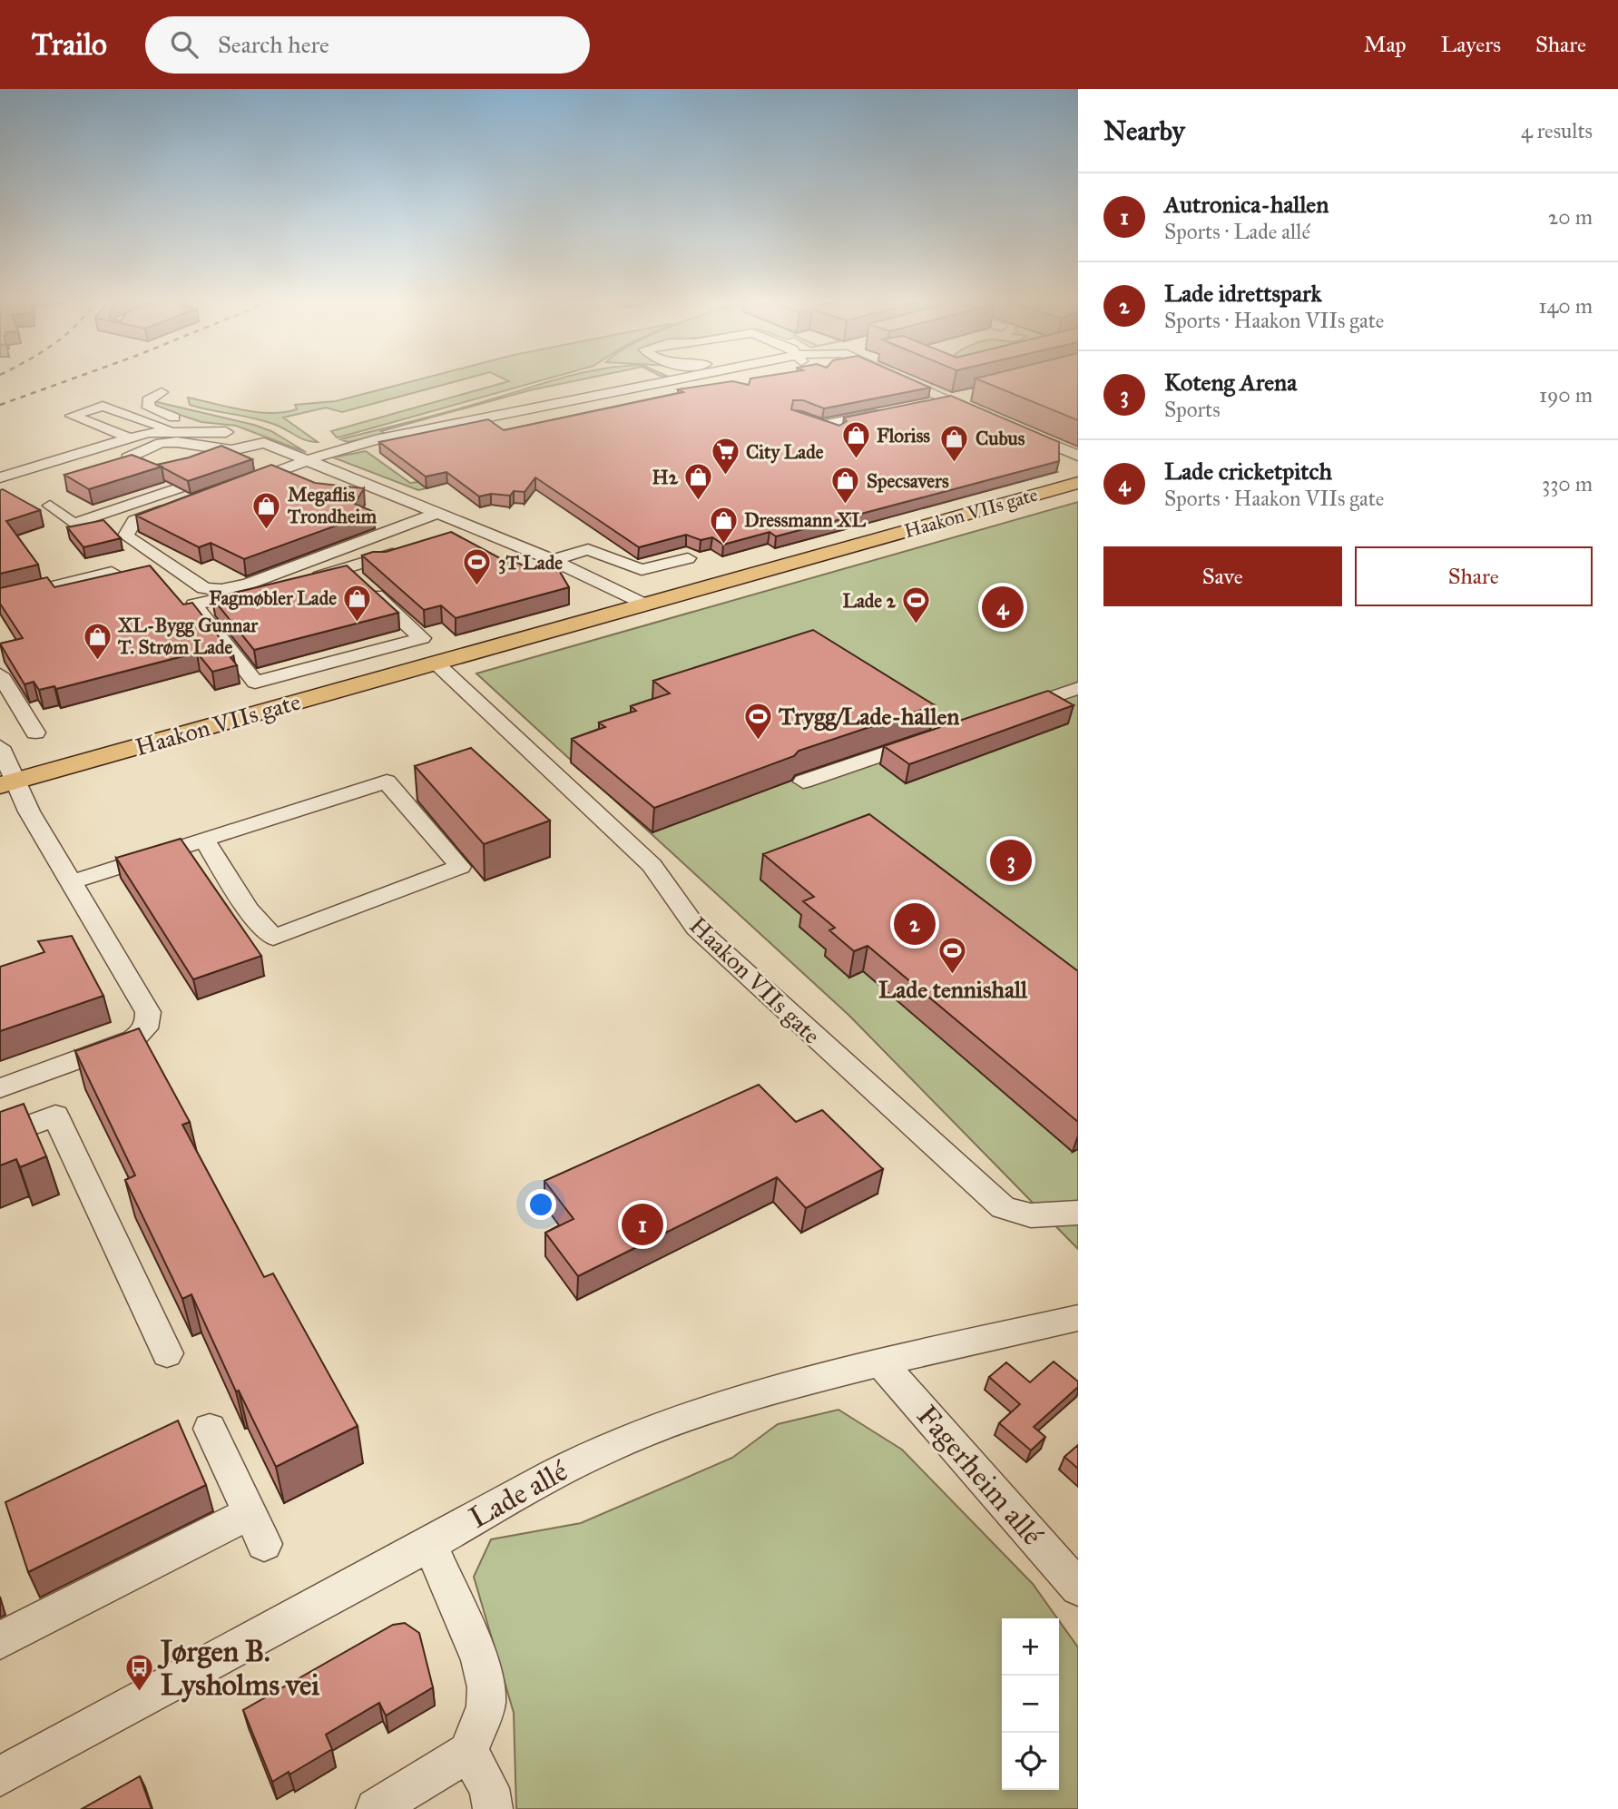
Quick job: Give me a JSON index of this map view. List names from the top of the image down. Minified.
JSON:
{"streets":{"main road":["Haakon VIIs gate"],"street":["Fagerheim allé","Lade allé"]},"crossings":[["Fagerheim allé","Lade allé"]],"places":{"shop":["Floriss","Cubus","H2","Specsavers","Megaflis Trondheim","Dressmann XL","Fagmøbler Lade","XL-Bygg Gunnar T. Strøm Lade"],"supermarket":["City Lade"],"sports":["3T Lade","Lade 2","Trygg/Lade-hallen","Lade tennishall"],"bus stop":["Jørgen B. Lysholms vei"]},"page":{"header":"Trailo","search":"Search here","nav":["Map","Layers","Share"],"heading":["Nearby","4 results"],"list":[{"mark":"1","name":"Autronica-hallen","note":"Sports · Lade allé","value":"20 m"},{"mark":"2","name":"Lade idrettspark","note":"Sports · Haakon VIIs gate","value":"140 m"},{"mark":"3","name":"Koteng Arena","note":"Sports","value":"190 m"},{"mark":"4","name":"Lade cricketpitch","note":"Sports · Haakon VIIs gate","value":"330 m"}],"buttons":["Save","Share"],"pins":["4","3","2","1"],"map_buttons":["+","−"]}}
